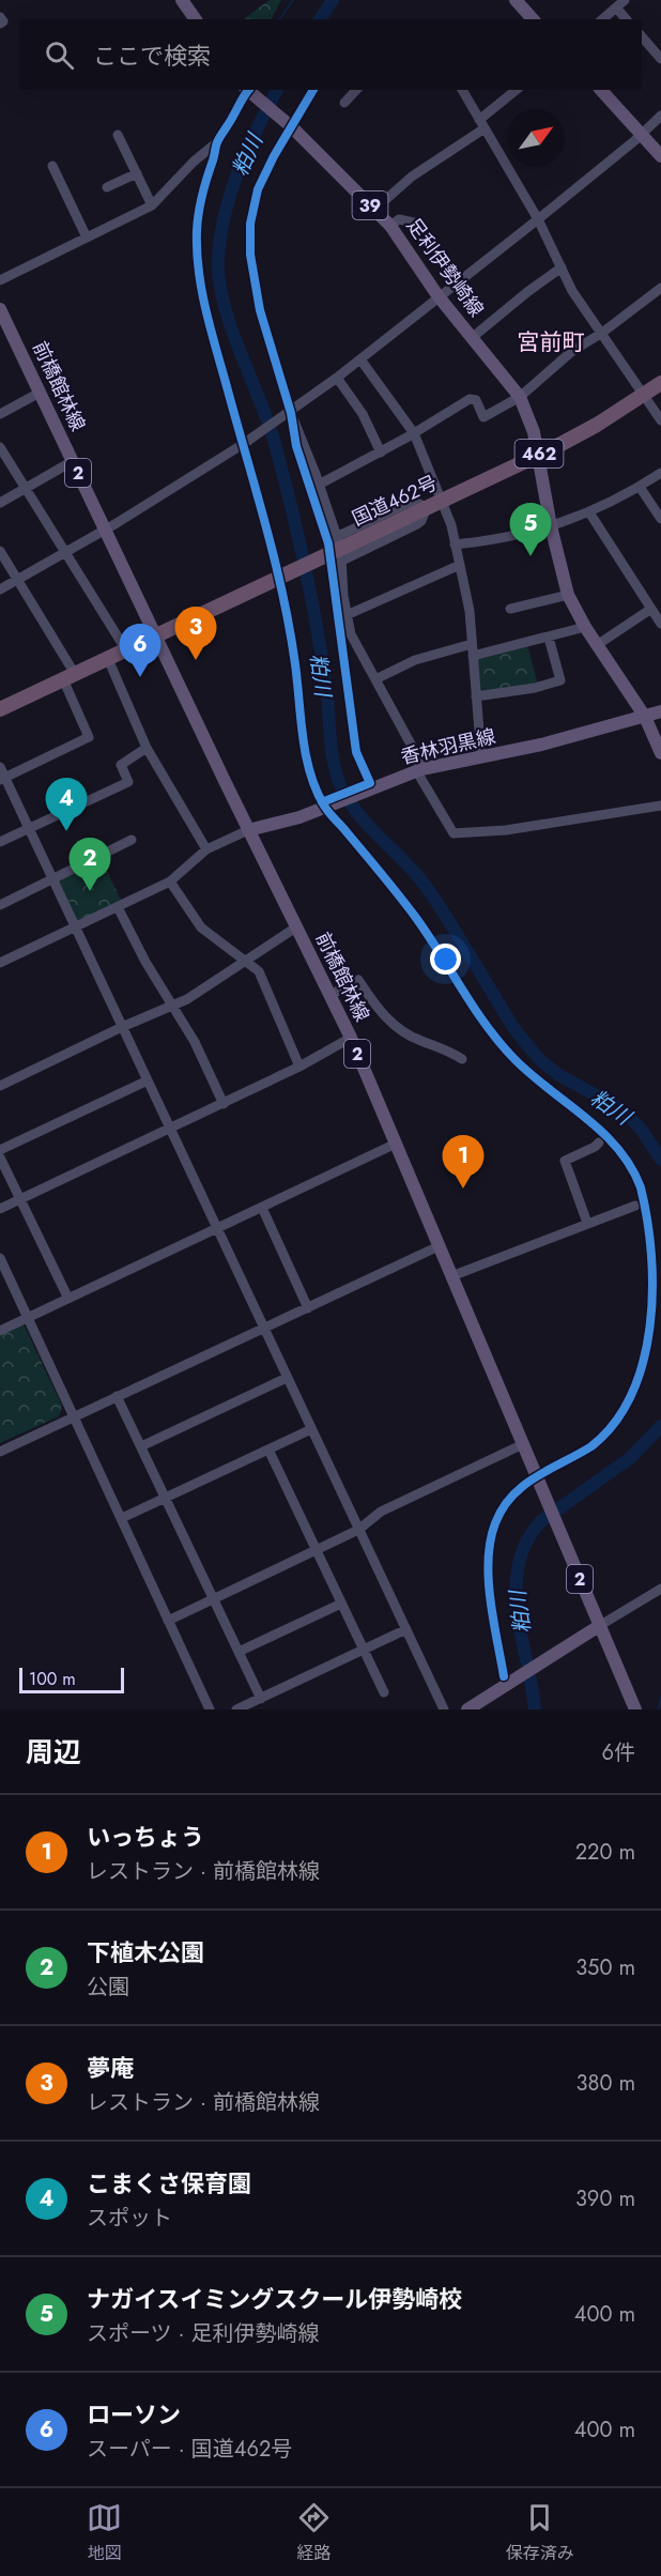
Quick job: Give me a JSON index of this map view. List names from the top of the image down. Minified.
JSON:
{"streets":{"highway":["462","国道462号"],"main road":["39","足利伊勢崎線","前橋館林線","2","香林羽黒線"]},"crossings":[["足利伊勢崎線","国道462号"],["足利伊勢崎線","香林羽黒線"],["前橋館林線","国道462号"],["前橋館林線","香林羽黒線"]],"districts":["宮前町"],"water":["粕川"],"scale_bar":"100 m","north":"top right","page":{"search":"ここで検索","pins":["5","3","6","4","2","1"],"scale":"100 m","heading":["周辺","6件"],"list":[{"mark":"1","name":"いっちょう","note":"レストラン · 前橋館林線","value":"220 m"},{"mark":"2","name":"下植木公園","note":"公園","value":"350 m"},{"mark":"3","name":"夢庵","note":"レストラン · 前橋館林線","value":"380 m"},{"mark":"4","name":"こまくさ保育園","note":"スポット","value":"390 m"},{"mark":"5","name":"ナガイスイミングスクール伊勢崎校","note":"スポーツ · 足利伊勢崎線","value":"400 m"},{"mark":"6","name":"ローソン","note":"スーパー · 国道462号","value":"400 m"}],"nav":["地図","経路","保存済み"]}}
